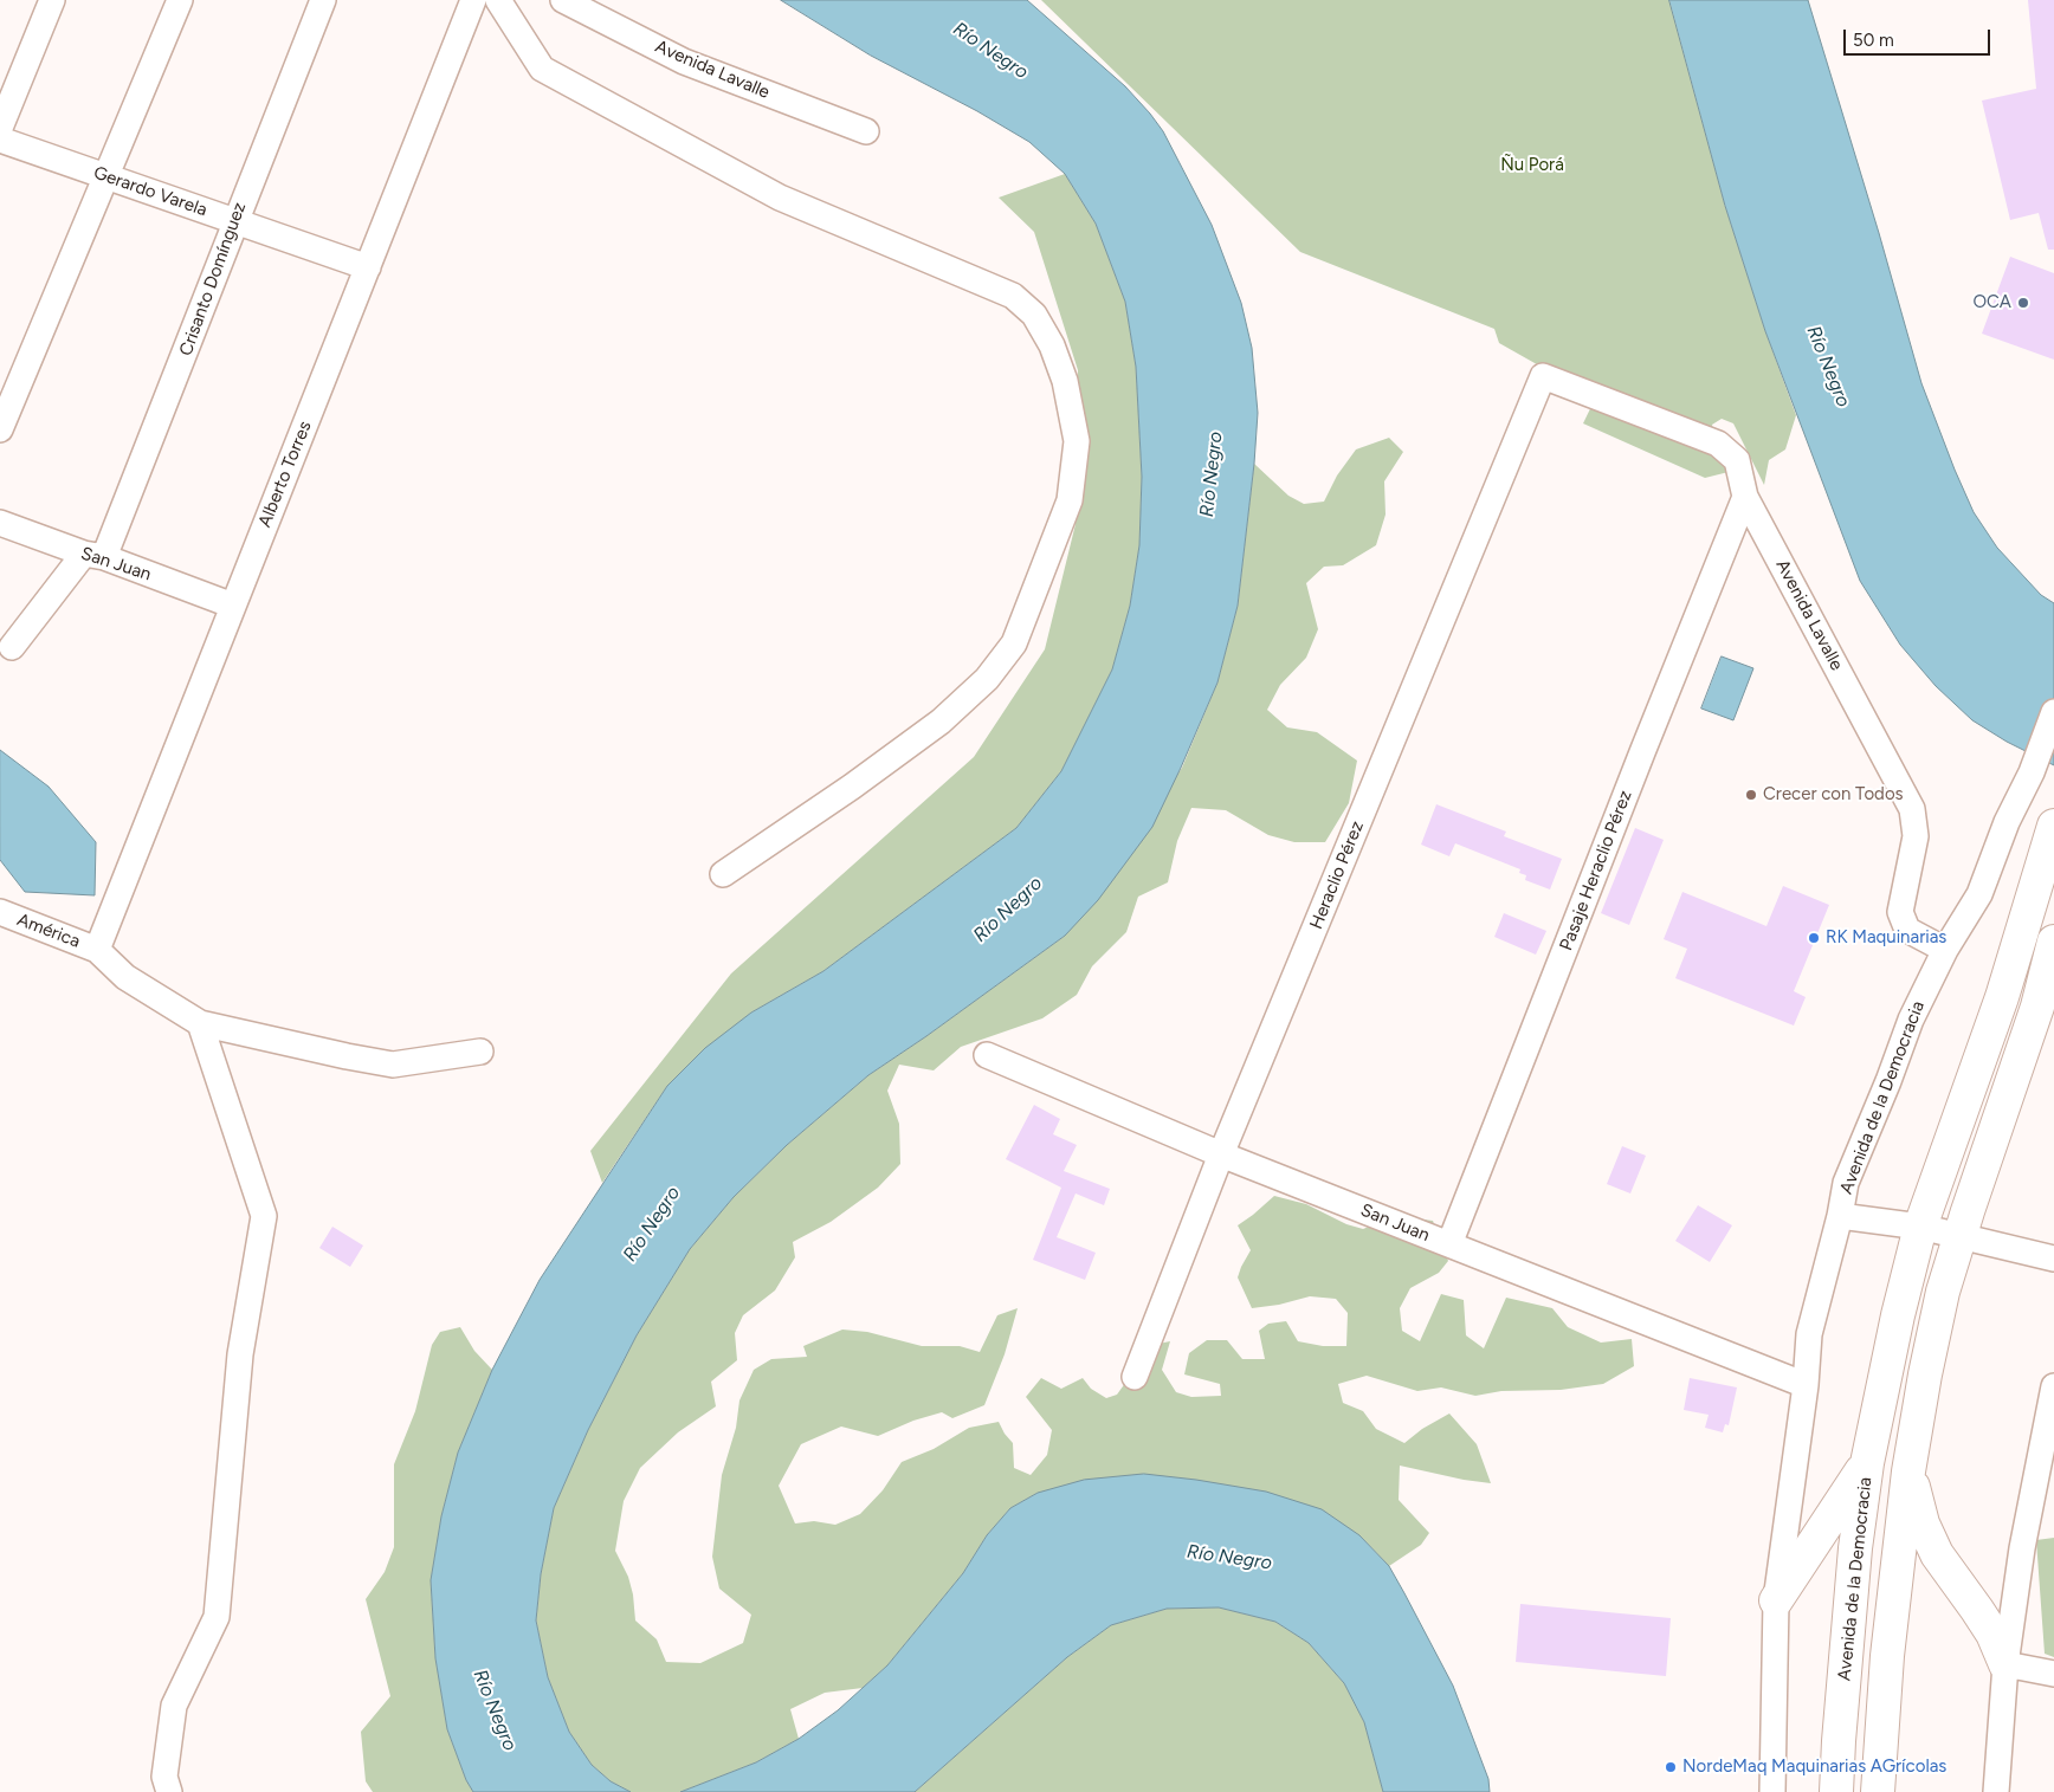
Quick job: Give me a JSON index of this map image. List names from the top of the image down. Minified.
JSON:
{"streets":{"highway":["Avenida de la Democracia"],"street":["Avenida Lavalle","Gerardo Varela","Crisanto Domínguez","Alberto Torres","San Juan","Pasaje Heraclio Pérez","Heraclio Pérez","América"]},"crossings":[["Avenida Lavalle","Pasaje Heraclio Pérez"],["Avenida Lavalle","Heraclio Pérez"],["Avenida Lavalle","Avenida de la Democracia"],["Gerardo Varela","Crisanto Domínguez"],["Gerardo Varela","Alberto Torres"],["Crisanto Domínguez","San Juan"],["Alberto Torres","San Juan"],["Alberto Torres","América"],["San Juan","Pasaje Heraclio Pérez"],["San Juan","Heraclio Pérez"],["San Juan","Avenida de la Democracia"]],"water":["Río Negro"],"parks":["Ñu Porá"],"places":["OCA","Crecer con Todos","RK Maquinarias","NordeMaq Maquinarias AGrícolas"],"scale_bar":"50 m"}
